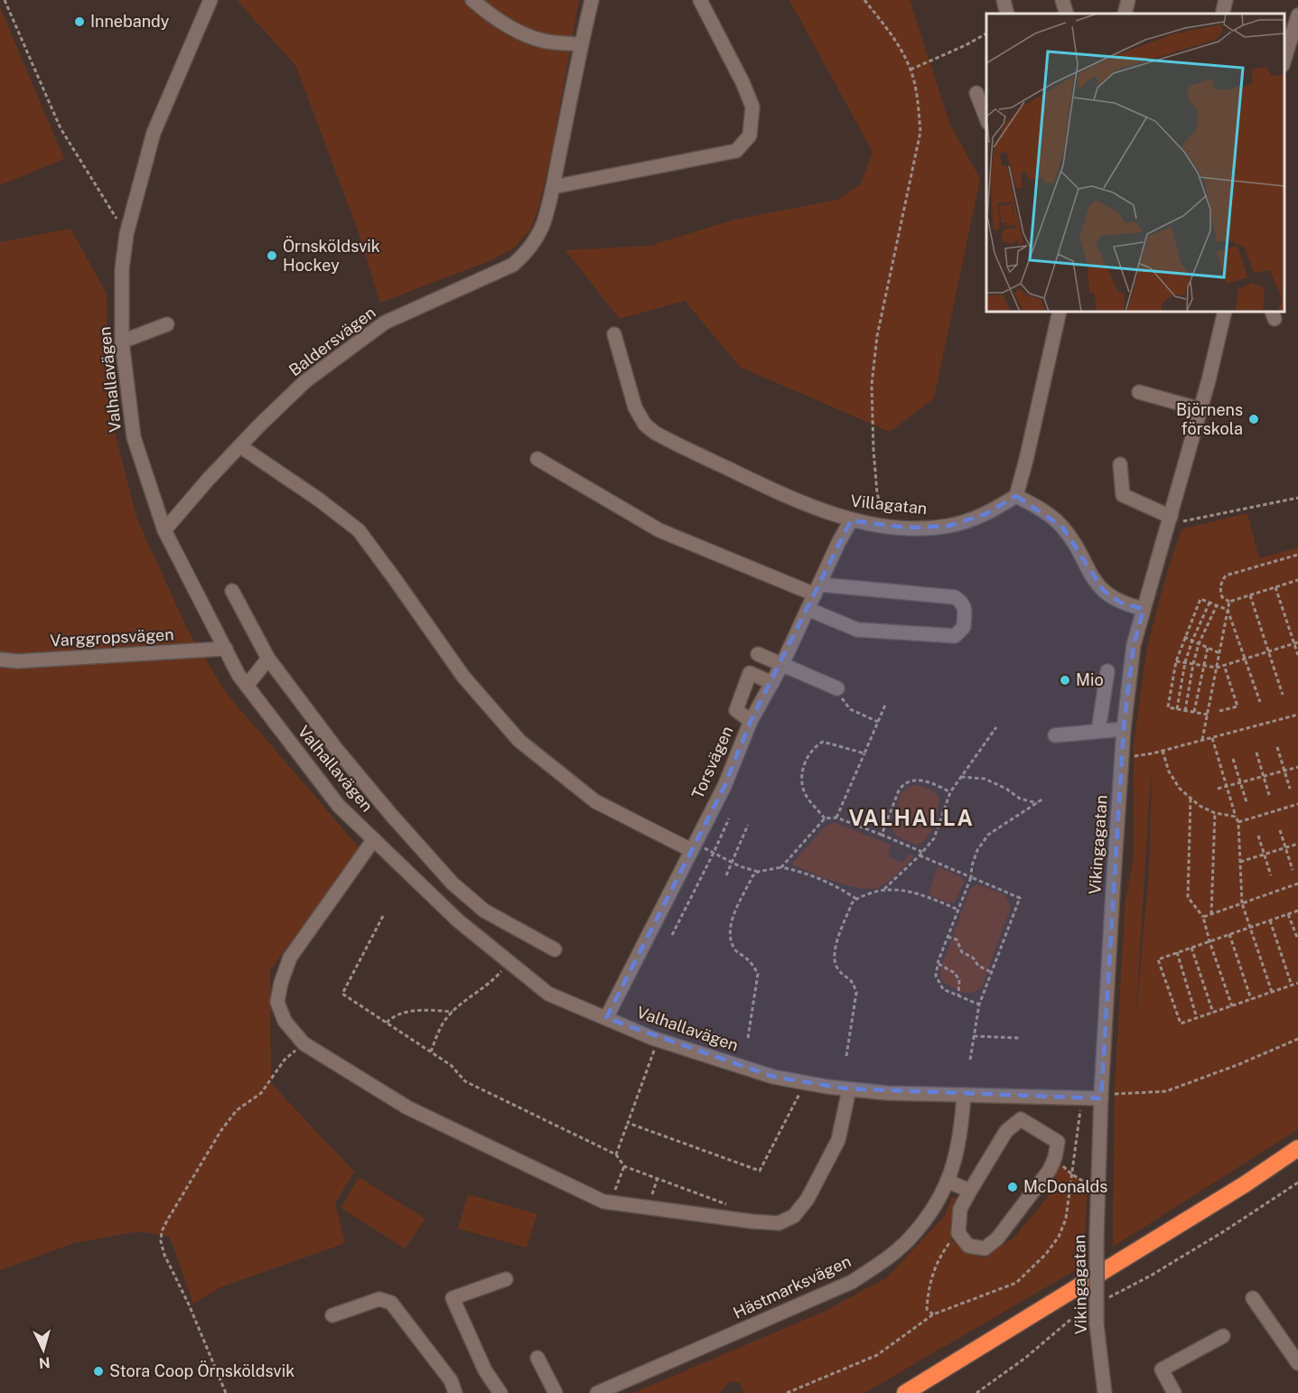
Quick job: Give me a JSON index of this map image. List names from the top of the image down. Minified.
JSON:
{"streets":{"street":["Baldersvägen","Valhallavägen","Villagatan","Varggropsvägen","Torsvägen","Vikingagatan","Hästmarksvägen"]},"crossings":[["Baldersvägen","Valhallavägen"],["Valhallavägen","Varggropsvägen"],["Valhallavägen","Torsvägen"],["Valhallavägen","Vikingagatan"],["Valhallavägen","Hästmarksvägen"],["Villagatan","Torsvägen"]],"districts":["VALHALLA"],"places":["Innebandy","Örnsköldsvik Hockey","Björnens förskola","Mio","McDonalds","Stora Coop Örnsköldsvik"],"north":"bottom"}
